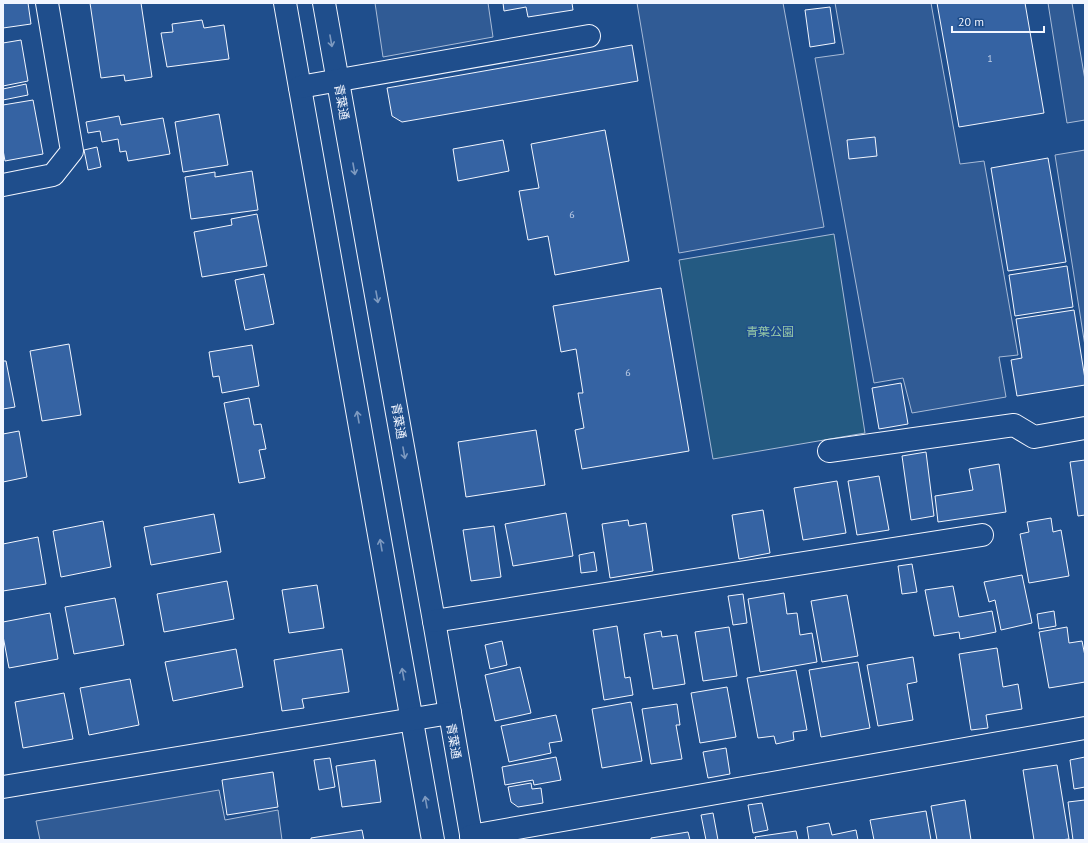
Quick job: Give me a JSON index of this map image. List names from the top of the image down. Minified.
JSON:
{"streets":{"street":["青葉通"]},"parks":["青葉公園"],"house_numbers":["1","6","6"],"scale_bar":"20 m"}
